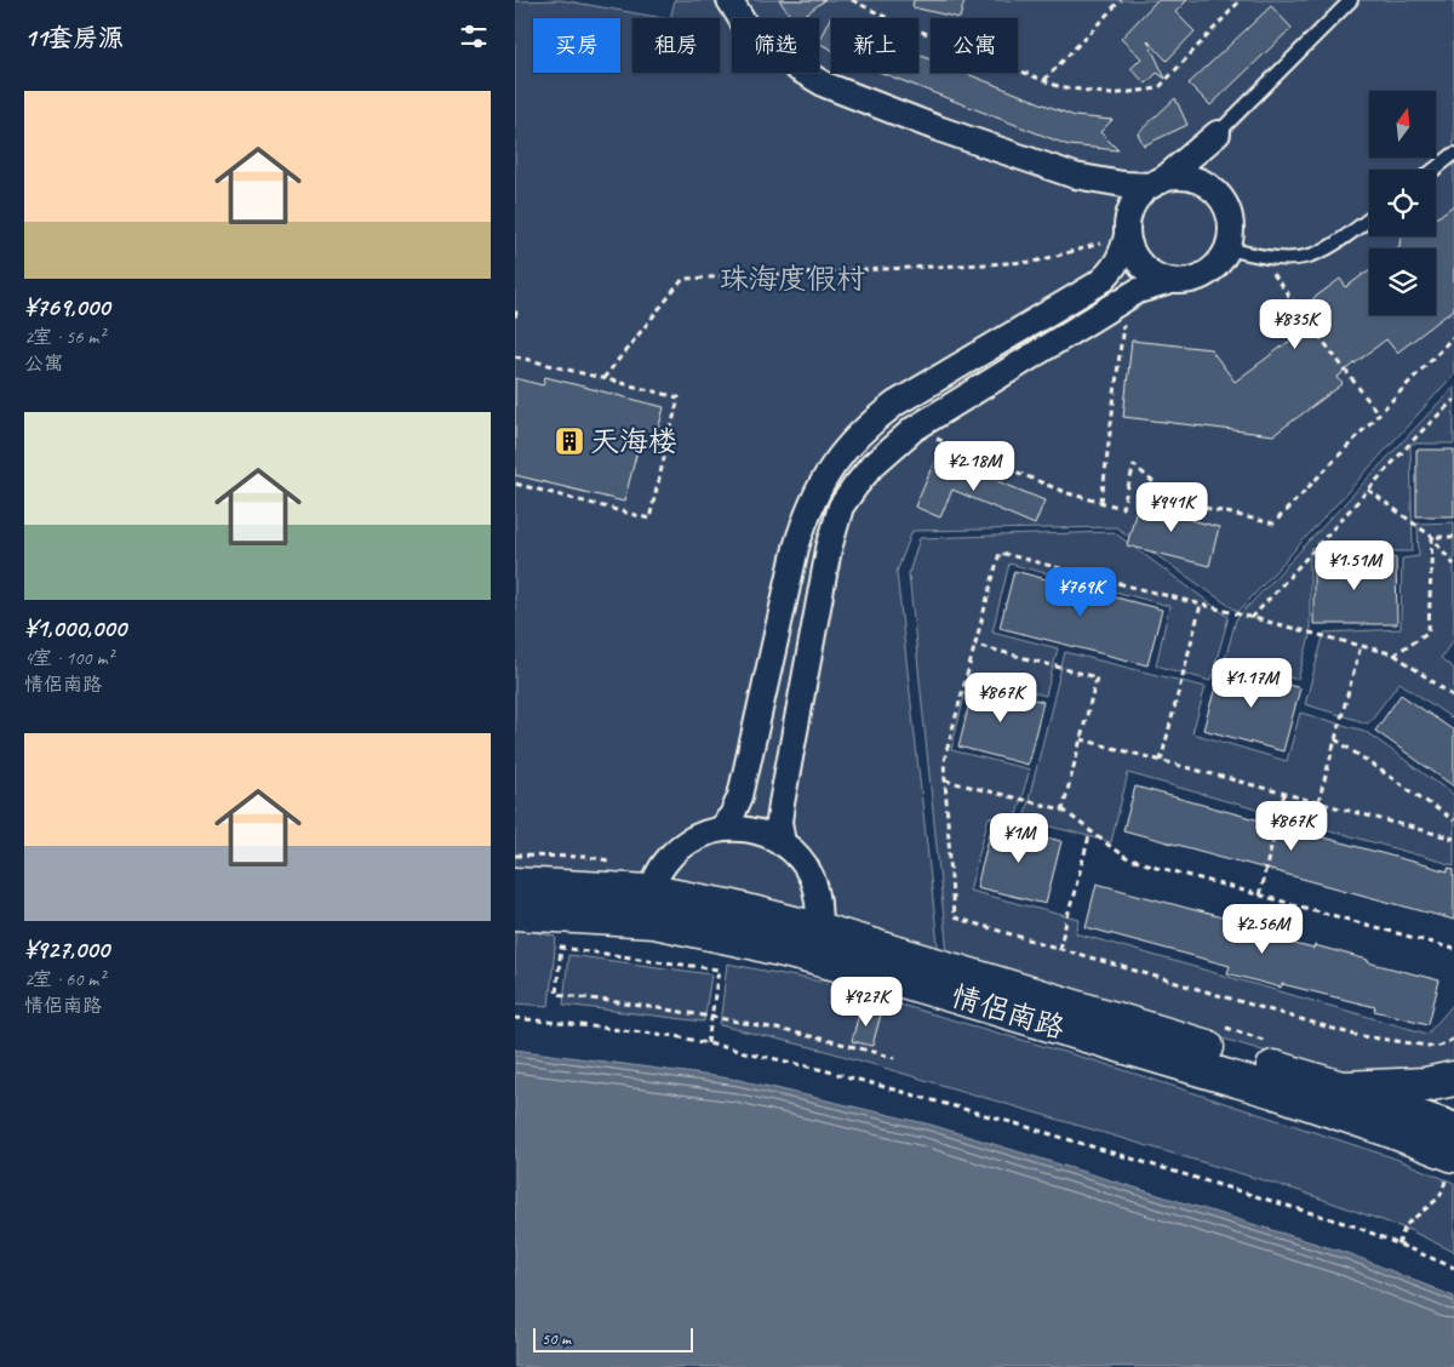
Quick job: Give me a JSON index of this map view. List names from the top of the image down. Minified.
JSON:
{"streets":{"highway":["情侣南路"]},"parks":["珠海度假村"],"places":{"building":["天海楼"]},"scale_bar":"50 m","north":"top","page":{"heading":"11套房源","chip":["买房","租房","筛选","新上","公寓"],"list":[{"name":"¥769,000","note":"2室 · 56 m² · 公寓"},{"name":"¥1,000,000","note":"4室 · 100 m² · 情侣南路"},{"name":"¥927,000","note":"2室 · 60 m² · 情侣南路"}],"price":["¥835K","¥2.18M","¥941K","¥1.51M","¥769K","¥1.17M","¥867K","¥867K","¥1M","¥2.56M","¥927K"],"scale":"50 m"}}
